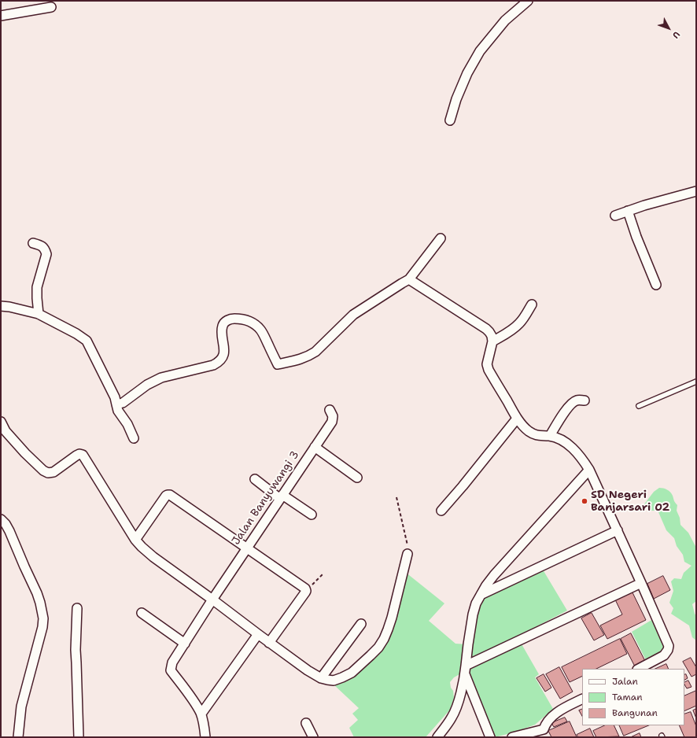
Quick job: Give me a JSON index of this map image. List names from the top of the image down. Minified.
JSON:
{"streets":{"street":["Jalan Banyuwangi 3"]},"places":["SD Negeri Banjarsari 02"],"legend":["Jalan","Taman","Bangunan"],"north":"bottom right"}
